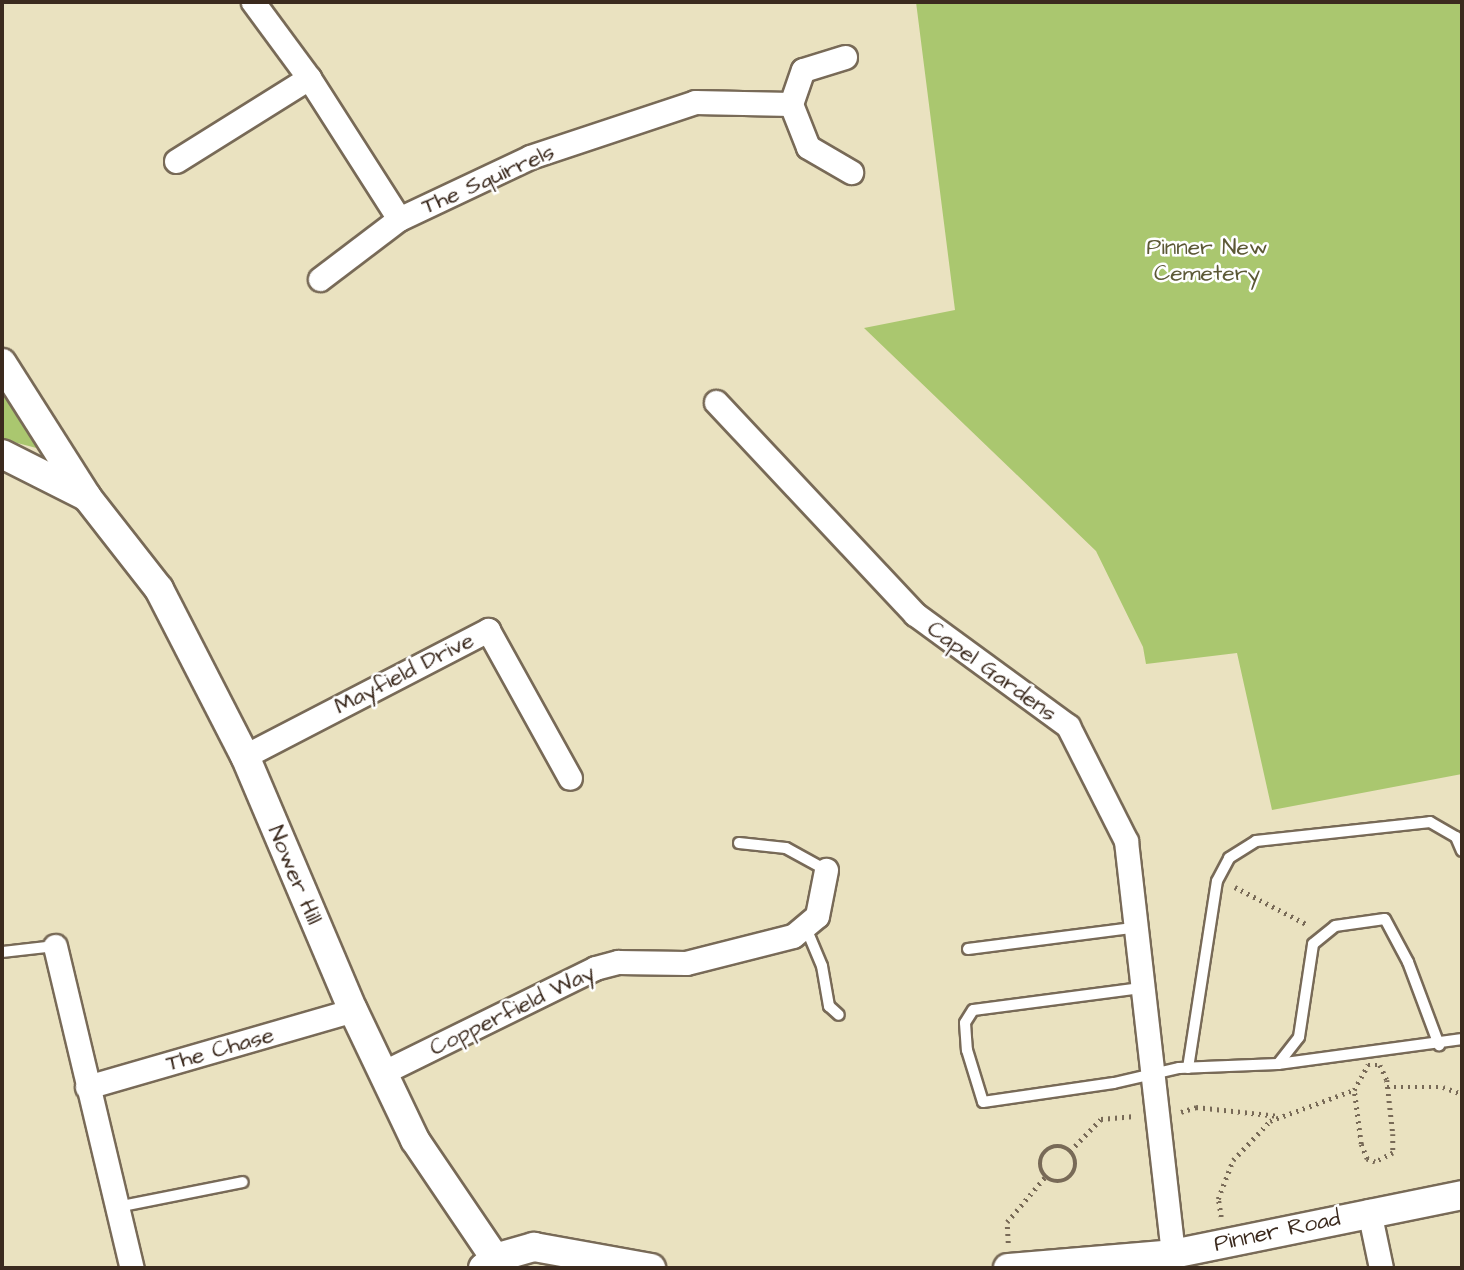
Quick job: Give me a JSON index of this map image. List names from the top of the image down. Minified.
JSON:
{"streets":{"street":["The Squirrels","Capel Gardens","Mayfield Drive","Nower Hill","Copperfield Way","The Chase","Pinner Road"]},"crossings":[["Capel Gardens","Pinner Road"],["Mayfield Drive","Nower Hill"],["Nower Hill","Copperfield Way"],["Nower Hill","The Chase"]],"parks":["Pinner New Cemetery"]}
